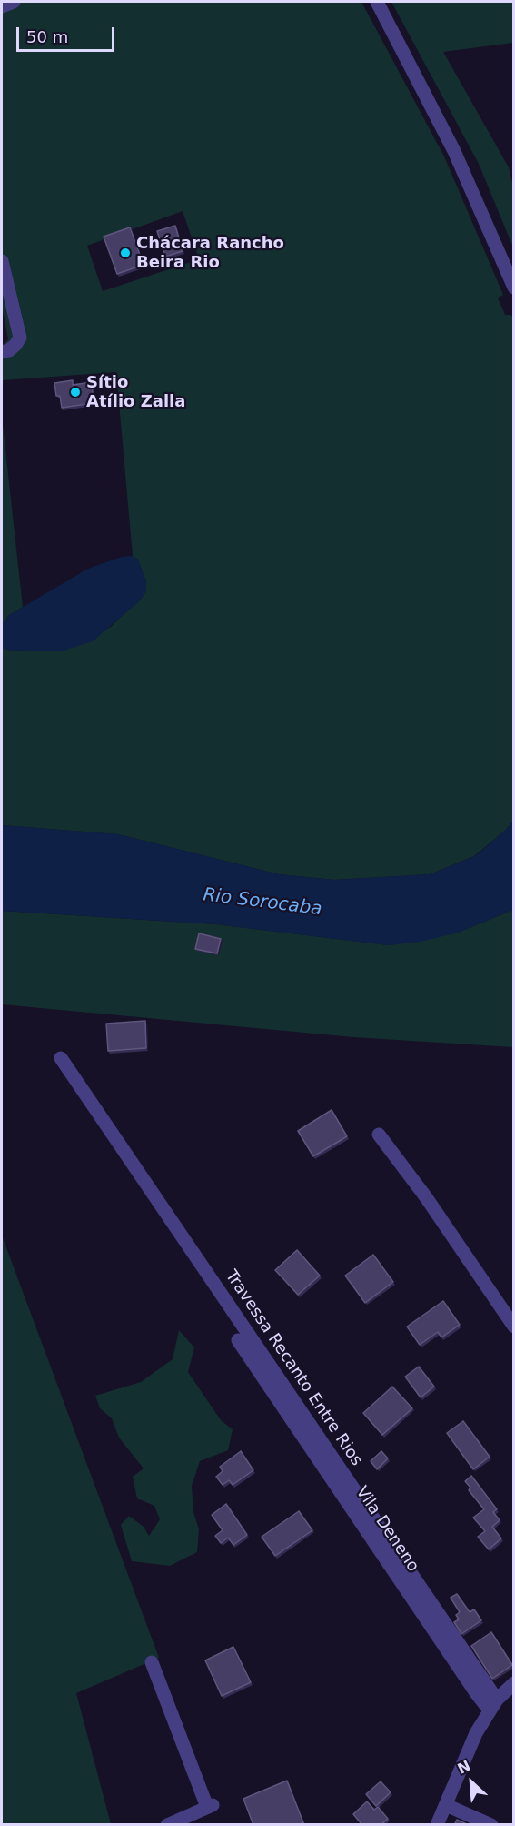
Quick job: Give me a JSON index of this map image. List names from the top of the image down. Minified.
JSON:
{"streets":{"street":["Travessa Recanto Entre Rios","Vila Deneno"]},"crossings":[["Travessa Recanto Entre Rios","Vila Deneno"]],"water":["Rio Sorocaba"],"places":["Chácara Rancho Beira Rio","Sítio Atílio Zalla"],"scale_bar":"50 m","north":"top left"}
